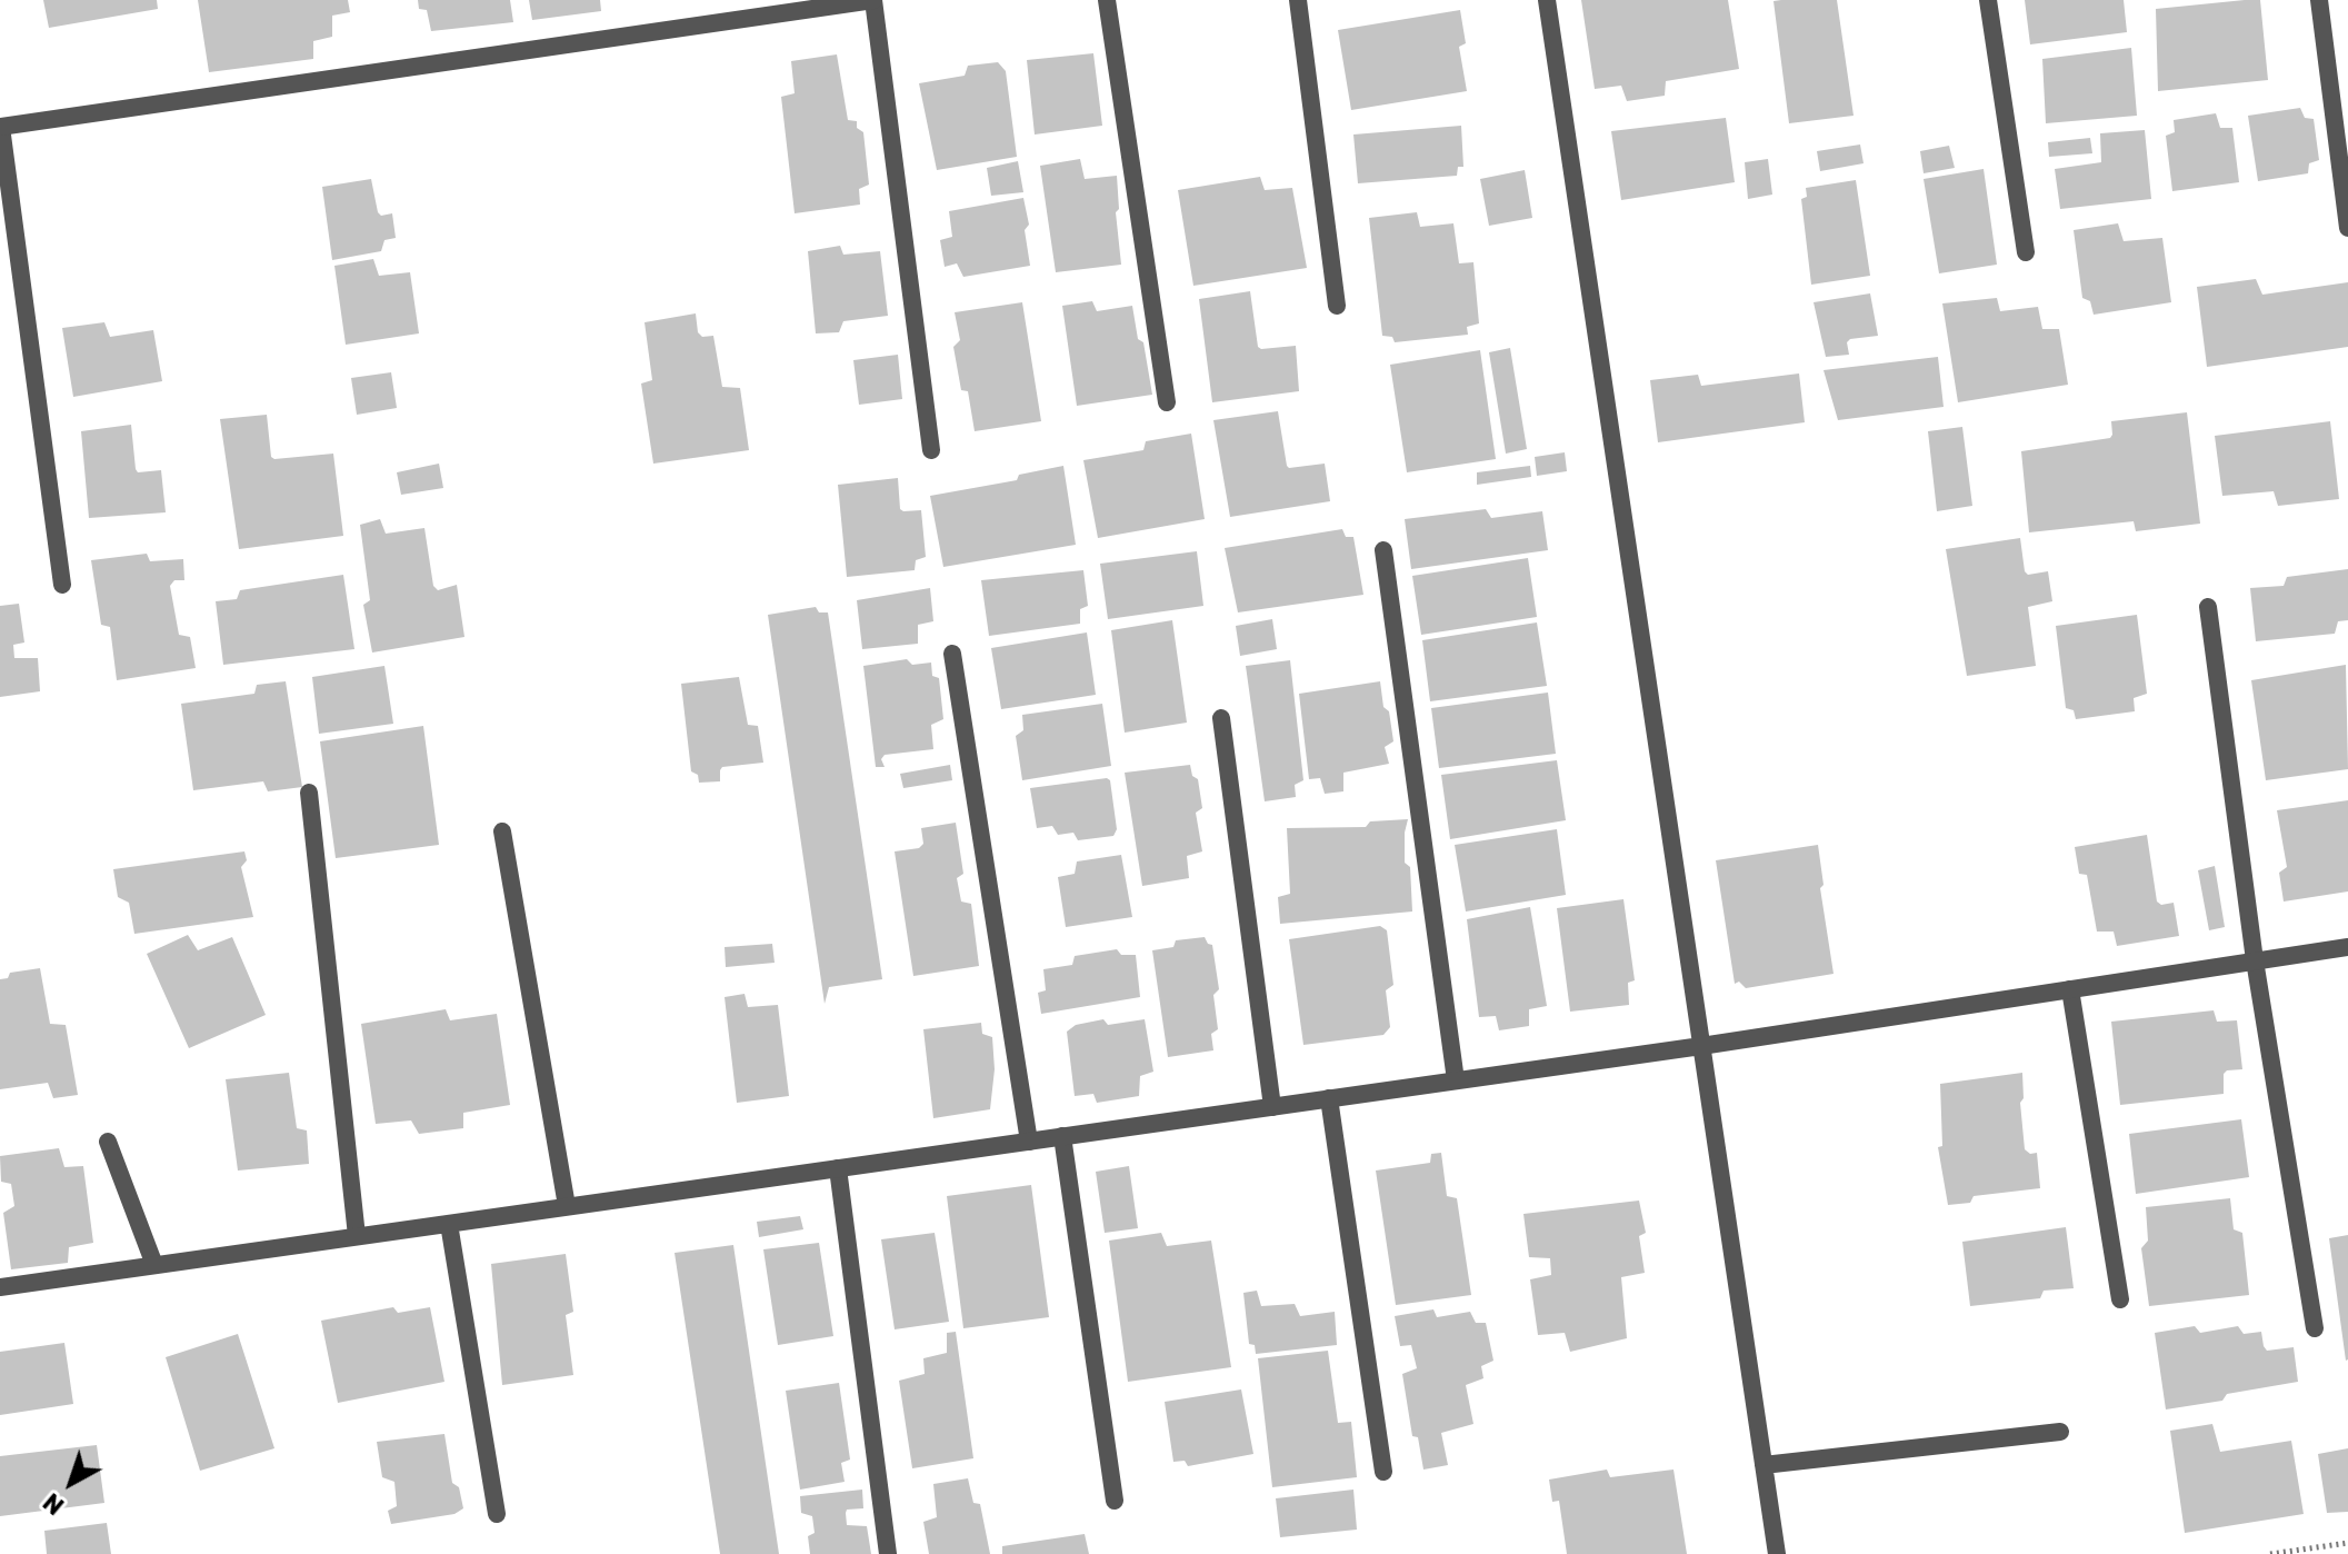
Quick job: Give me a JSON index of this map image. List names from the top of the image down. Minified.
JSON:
{"north":"bottom left"}
